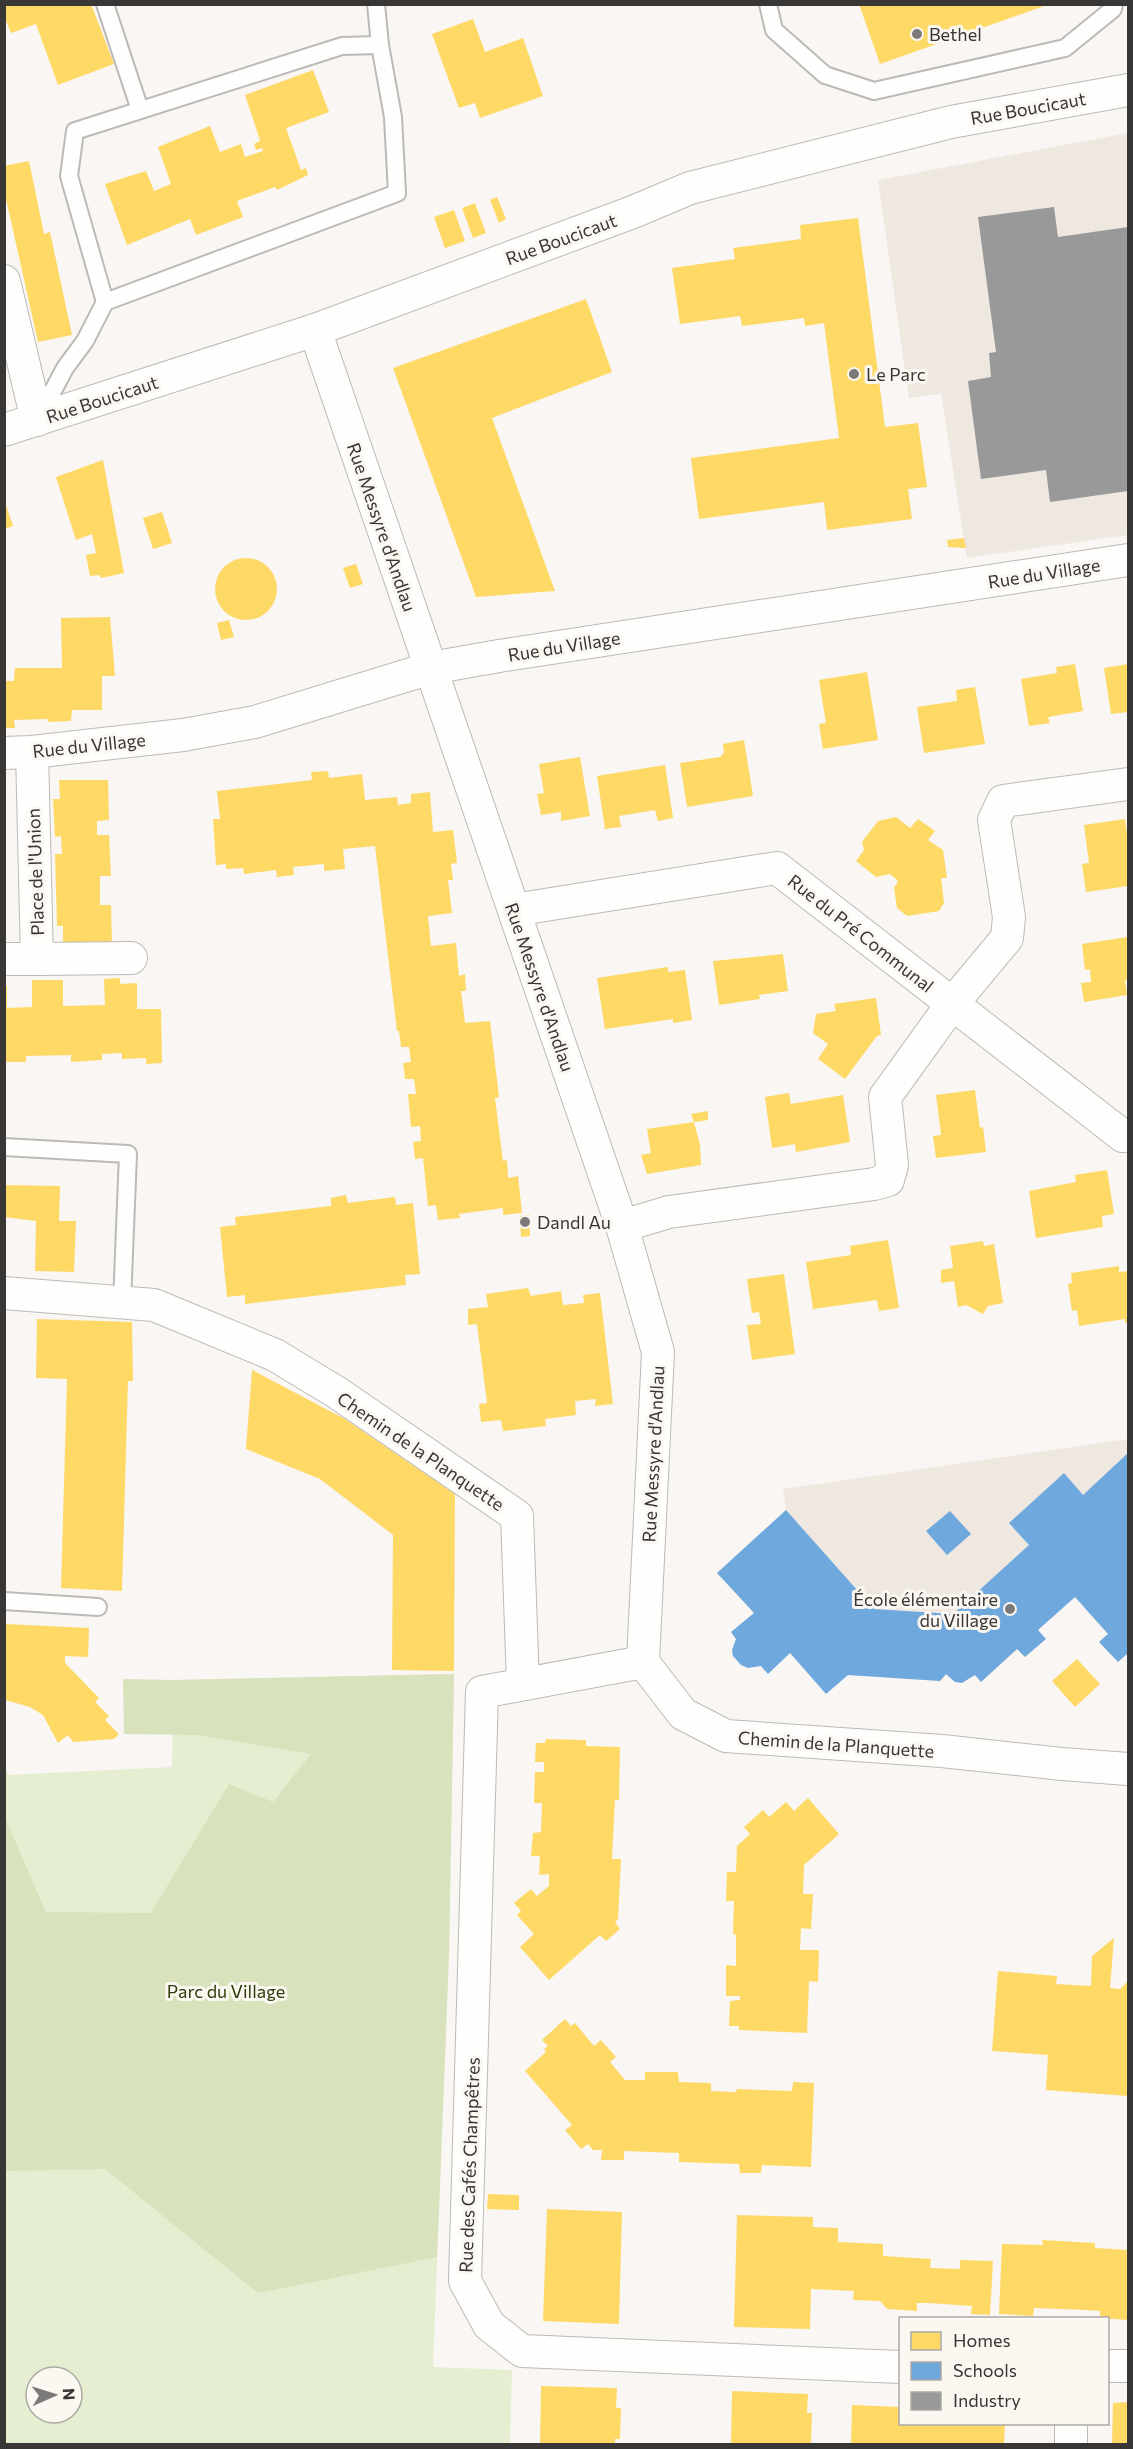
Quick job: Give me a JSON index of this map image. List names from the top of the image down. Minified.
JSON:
{"streets":{"street":["Rue Boucicaut","Rue Messyre d'Andlau","Rue du Village","Place de l'Union","Rue du Pré Communal","Chemin de la Planquette","Rue des Cafés Champêtres"]},"crossings":[["Rue Boucicaut","Rue Messyre d'Andlau"],["Rue Messyre d'Andlau","Rue du Village"],["Rue Messyre d'Andlau","Rue du Pré Communal"],["Rue Messyre d'Andlau","Chemin de la Planquette"],["Rue du Village","Place de l'Union"],["Chemin de la Planquette","Rue des Cafés Champêtres"]],"parks":["Parc du Village"],"places":["Bethel","Le Parc","Dandl Au","École élémentaire du Village"],"legend":["Homes","Schools","Industry"],"north":"right"}
